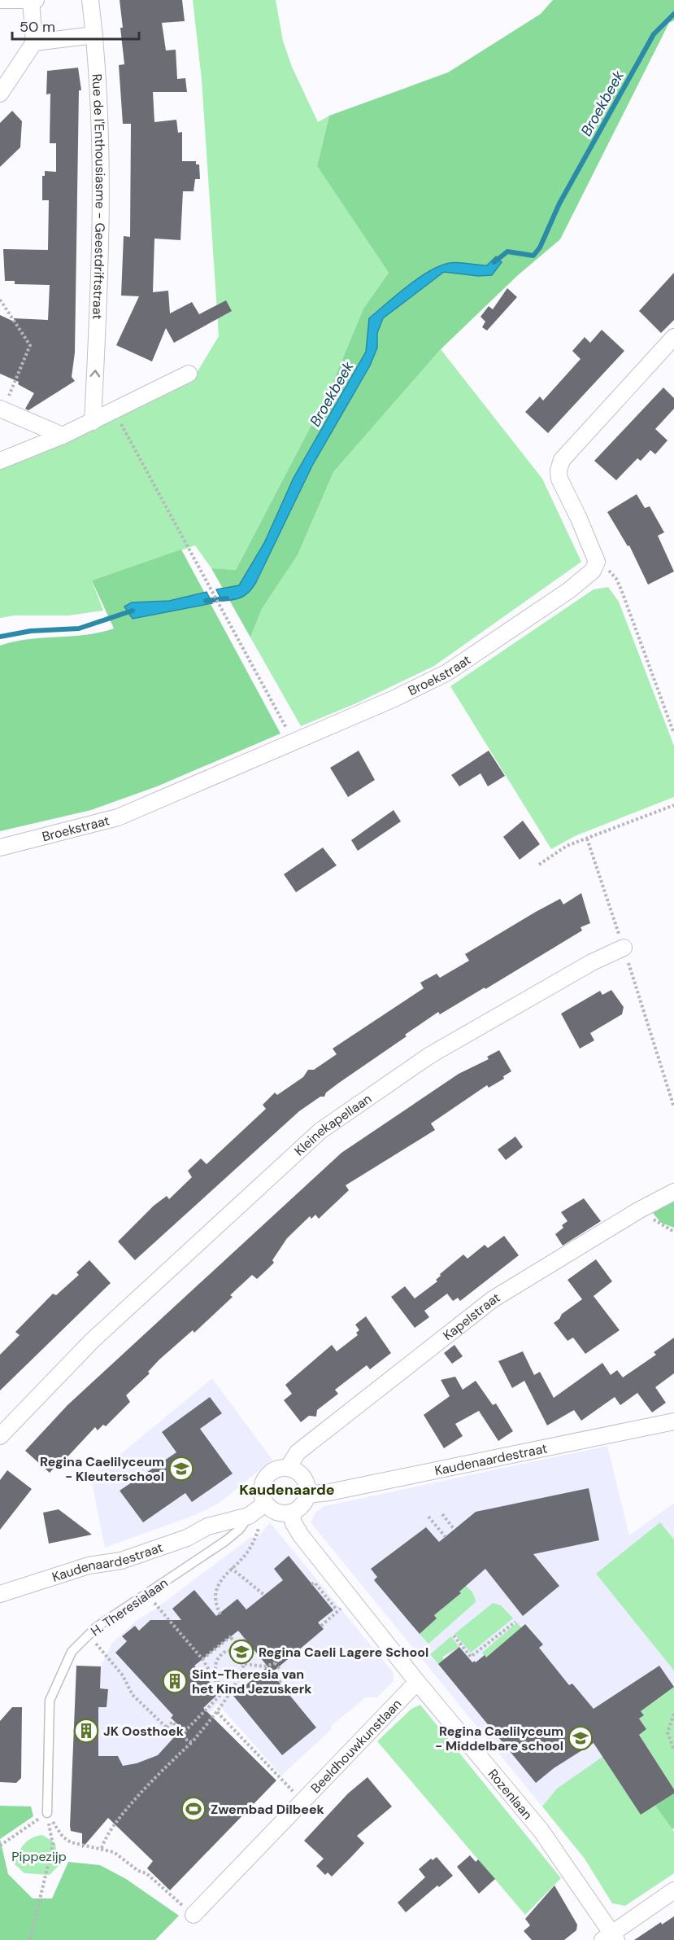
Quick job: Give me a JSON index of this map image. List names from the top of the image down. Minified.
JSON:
{"streets":{"street":["Rue de l'Enthousiasme - Geestdriftstraat","Broekstraat","Kleinekapellaan","Kapelstraat","Kaudenaardestraat","Beeldhouwkunstlaan","Rozenlaan"],"lane":["H. Theresialaan"]},"crossings":[["Kapelstraat","Kaudenaardestraat"],["Kapelstraat","Rozenlaan"],["Kaudenaardestraat","H. Theresialaan"],["Kaudenaardestraat","Rozenlaan"],["Beeldhouwkunstlaan","Rozenlaan"]],"one_way":["Rue de l'Enthousiasme - Geestdriftstraat"],"districts":["Kaudenaarde"],"water":["Broekbeek"],"parks":["Pippezijp"],"places":{"school or university":["Regina Caelilyceum - Kleuterschool","Regina Caeli Lagere School","Regina Caelilyceum - Middelbare school"],"building":["Sint-Theresia van het Kind Jezuskerk","JK Oosthoek"],"sports":["Zwembad Dilbeek"]},"scale_bar":"50 m"}
